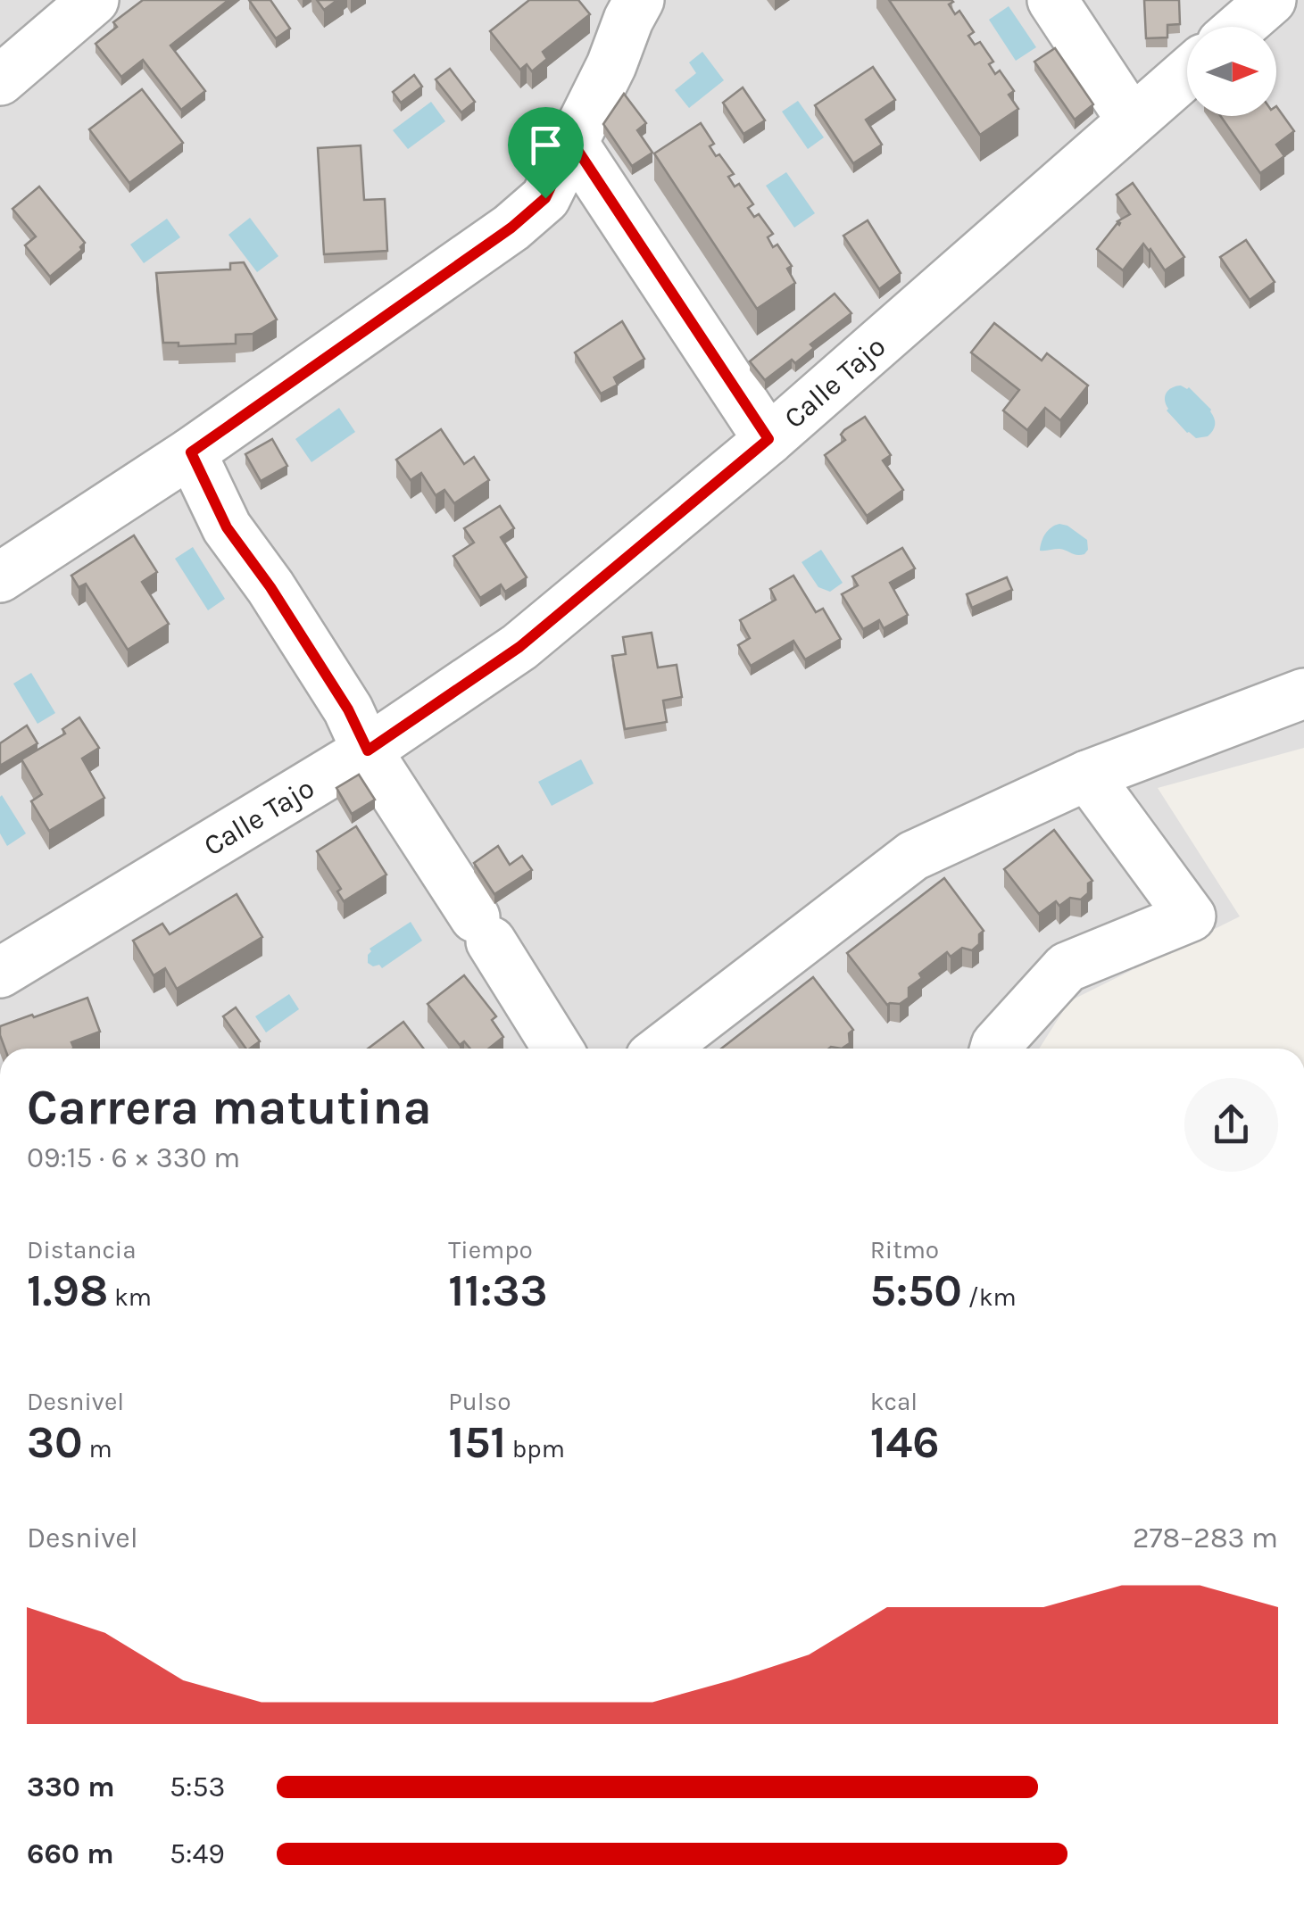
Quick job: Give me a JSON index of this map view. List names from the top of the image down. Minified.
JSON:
{"streets":{"street":["Calle Tajo"]},"north":"right","page":{"heading":["Carrera matutina","09:15 · 6 × 330 m"],"stats":[["Distancia","1.98 km"],["Tiempo","11:33"],["Ritmo","5:50 /km"],["Desnivel","30 m"],["Pulso","151 bpm"],["kcal","146"]],"chart":["Desnivel","278–283 m"],"list":[{"name":"330 m","note":"5:53"},{"name":"660 m","note":"5:49"}]}}
